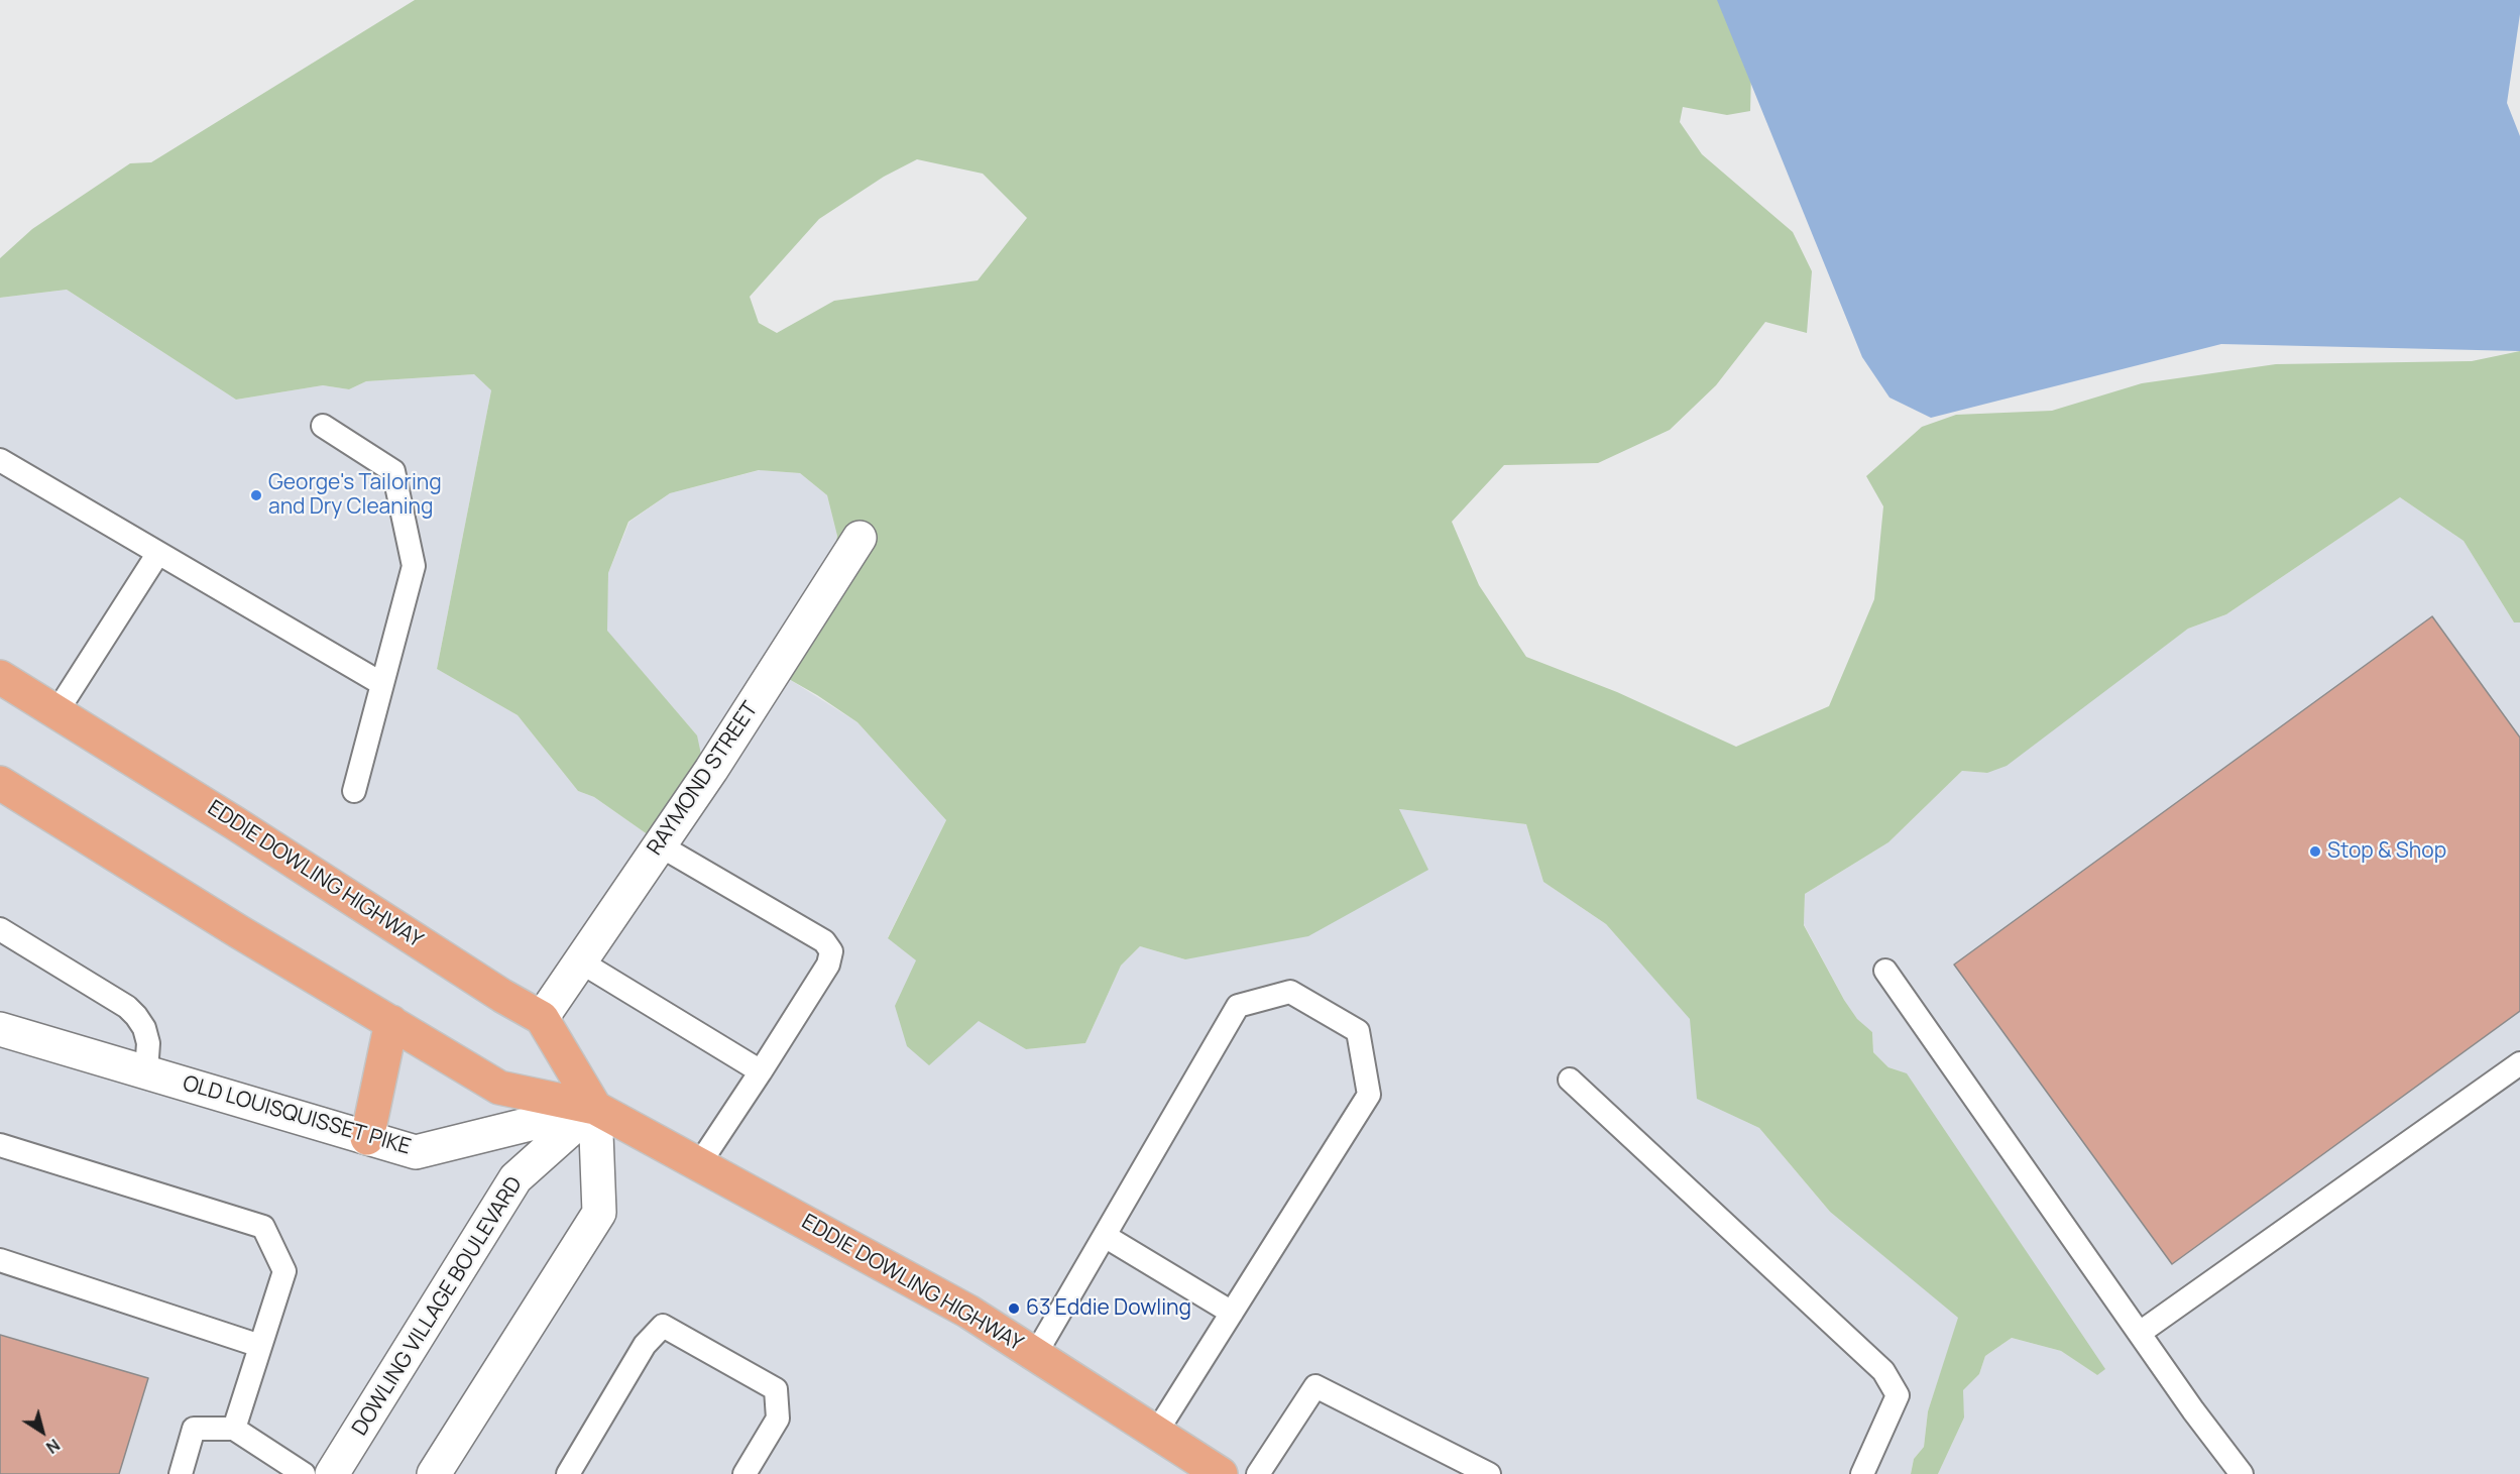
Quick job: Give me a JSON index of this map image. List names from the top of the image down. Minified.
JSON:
{"streets":{"main road":["EDDIE DOWLING HIGHWAY"],"street":["RAYMOND STREET","OLD LOUISQUISSET PIKE","DOWLING VILLAGE BOULEVARD"]},"crossings":[["RAYMOND STREET","EDDIE DOWLING HIGHWAY"],["EDDIE DOWLING HIGHWAY","OLD LOUISQUISSET PIKE"],["EDDIE DOWLING HIGHWAY","DOWLING VILLAGE BOULEVARD"],["OLD LOUISQUISSET PIKE","DOWLING VILLAGE BOULEVARD"]],"places":["George's Tailoring and Dry Cleaning","Stop & Shop","63 Eddie Dowling"],"north":"bottom right"}
